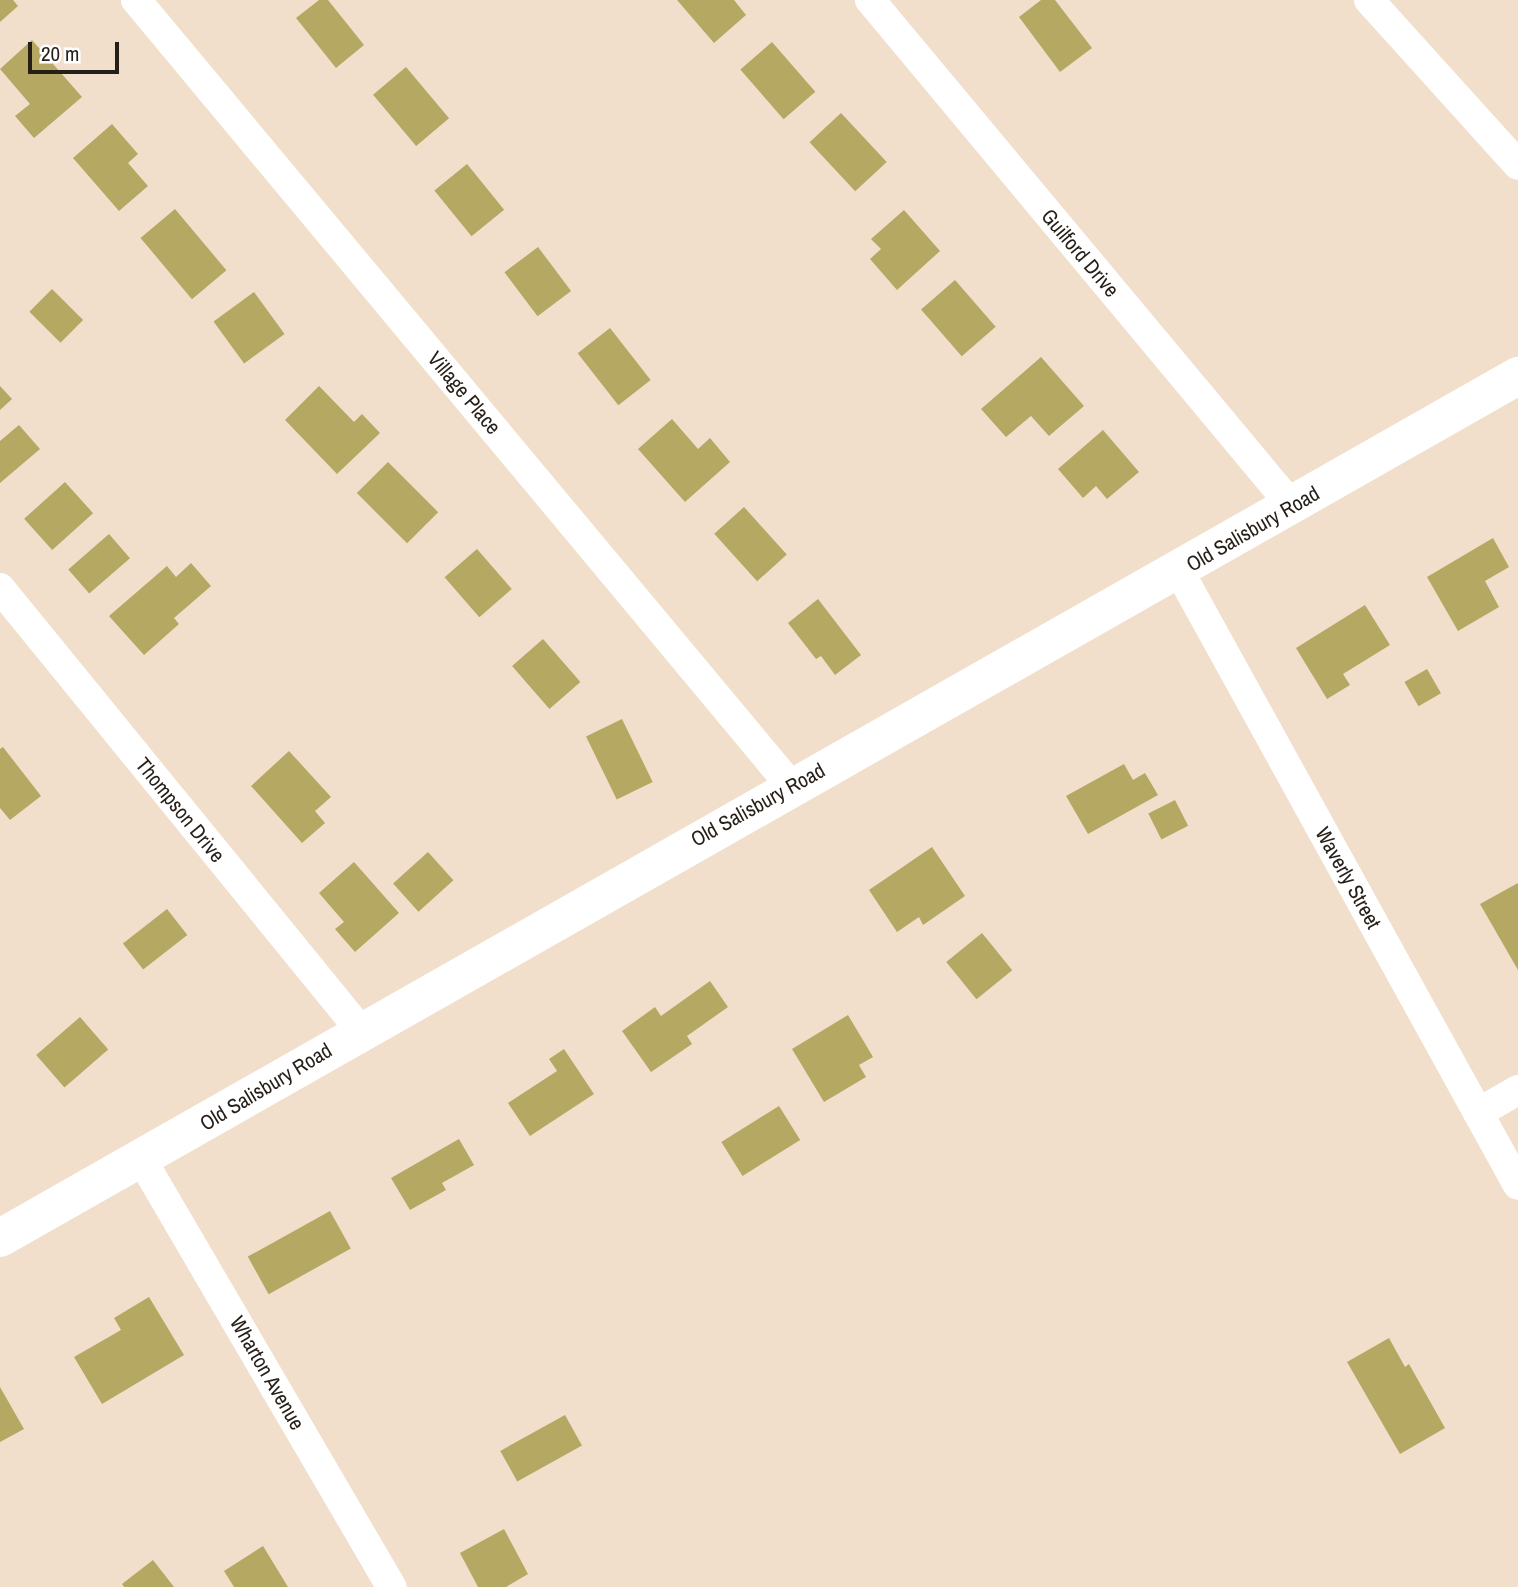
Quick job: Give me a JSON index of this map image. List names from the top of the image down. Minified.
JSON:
{"streets":{"main road":["Old Salisbury Road"],"street":["Guilford Drive","Village Place","Thompson Drive","Waverly Street","Wharton Avenue"]},"crossings":[["Guilford Drive","Old Salisbury Road"],["Village Place","Old Salisbury Road"],["Old Salisbury Road","Thompson Drive"],["Old Salisbury Road","Waverly Street"],["Old Salisbury Road","Wharton Avenue"]],"scale_bar":"20 m"}
